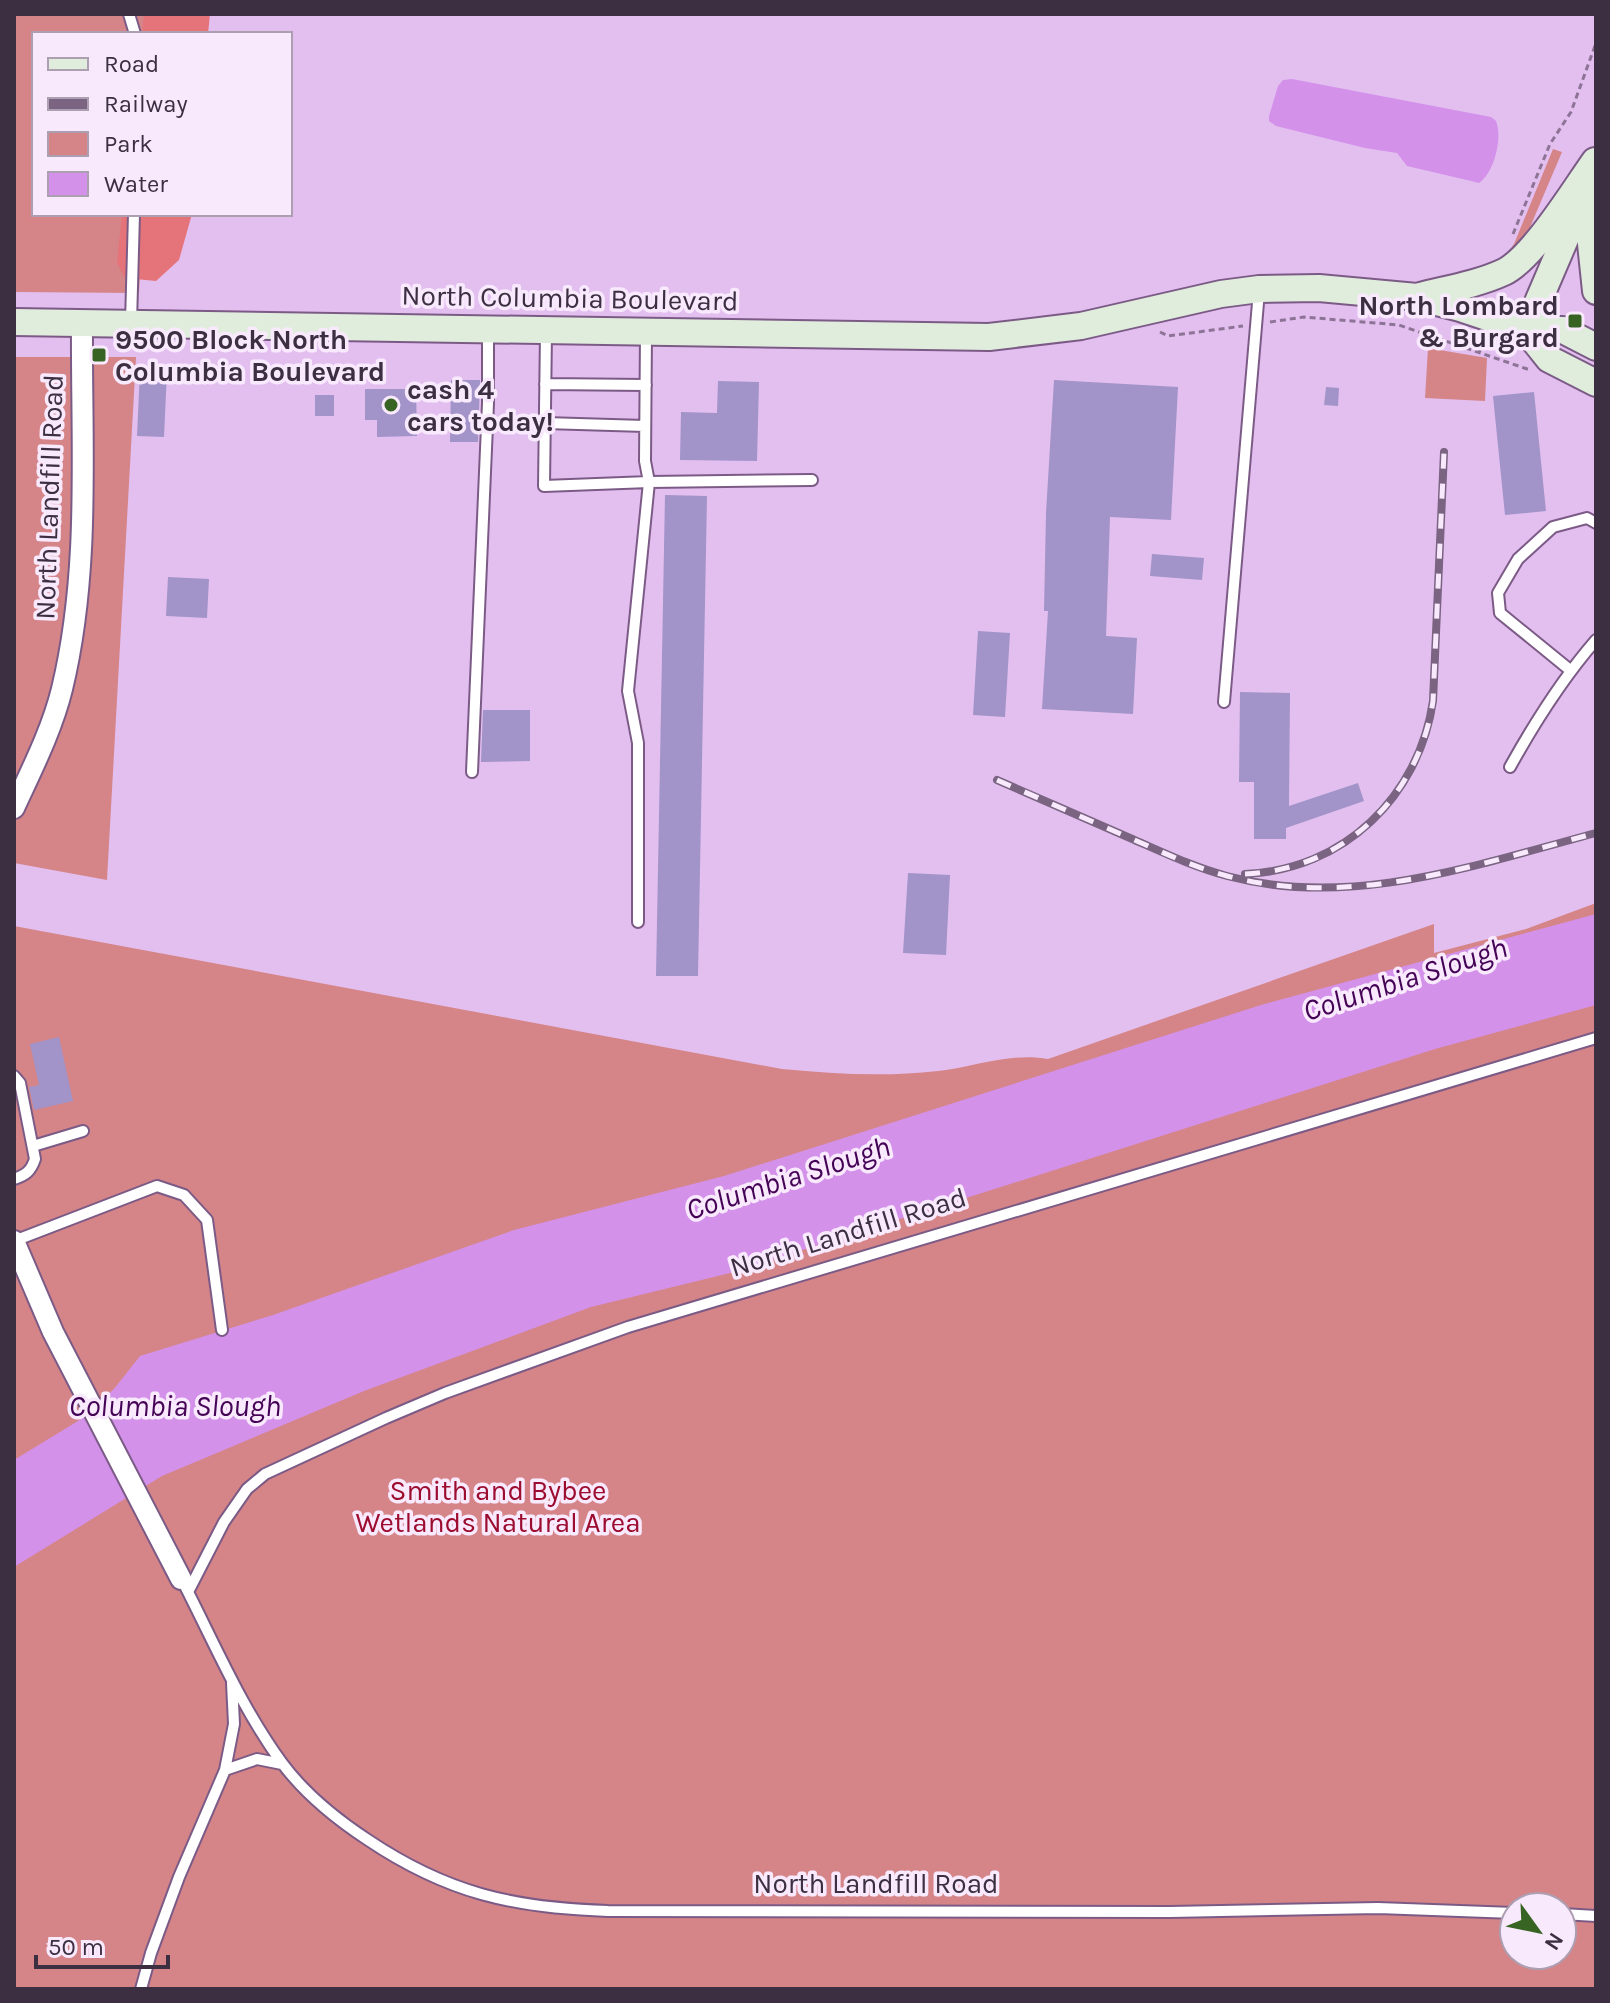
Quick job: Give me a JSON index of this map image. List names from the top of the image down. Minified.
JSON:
{"streets":{"main road":["North Columbia Boulevard"],"street":["North Landfill Road"]},"crossings":[["North Columbia Boulevard","North Landfill Road"]],"water":["Columbia Slough"],"parks":["Smith and Bybee Wetlands Natural Area"],"places":{"transit":["North Lombard & Burgard","9500 Block North Columbia Boulevard"],"other":["cash 4 cars today!"]},"legend":["Road","Railway","Park","Water"],"scale_bar":"50 m","north":"bottom right"}
